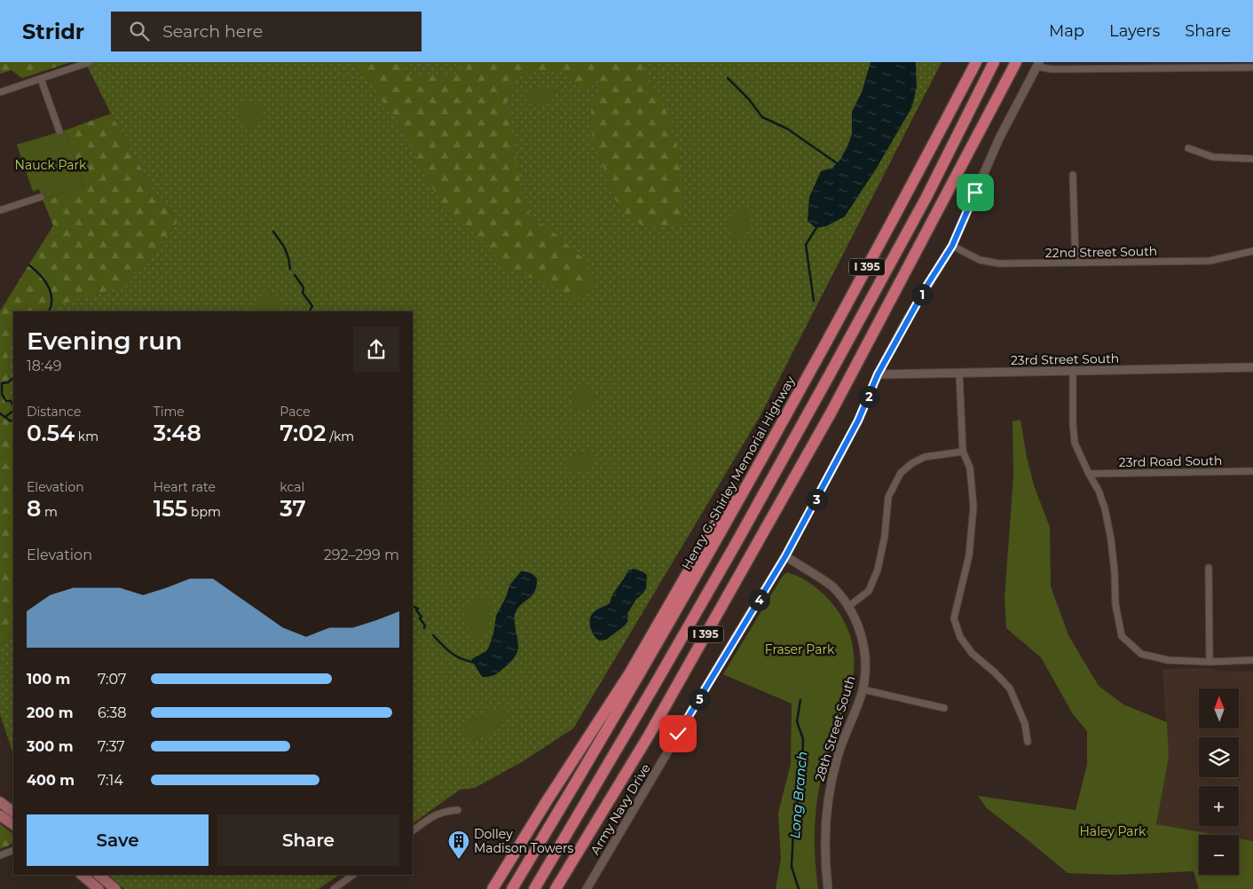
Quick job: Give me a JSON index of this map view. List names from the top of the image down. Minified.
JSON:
{"streets":{"highway":["I 395","Henry G. Shirley Memorial Highway"],"street":["22nd Street South","23rd Street South","23rd Road South","28th Street South","Army Navy Drive"]},"crossings":[["22nd Street South","Army Navy Drive"],["23rd Street South","Army Navy Drive"],["28th Street South","Army Navy Drive"]],"water":["Long Branch"],"parks":["Nauck Park","Fraser Park","Haley Park"],"places":{"building":["Dolley Madison Towers"]},"north":"top","page":{"header":"Stridr","search":"Search here","nav":["Map","Layers","Share"],"pins":["1","2","3","4","5"],"heading":["Evening run","18:49"],"stats":[["Distance","0.54 km"],["Time","3:48"],["Pace","7:02 /km"],["Elevation","8 m"],["Heart rate","155 bpm"],["kcal","37"]],"chart":["Elevation","292–299 m"],"list":[{"name":"100 m","note":"7:07"},{"name":"200 m","note":"6:38"},{"name":"300 m","note":"7:37"},{"name":"400 m","note":"7:14"}],"map_buttons":["+","−"],"buttons":["Save","Share"]}}
